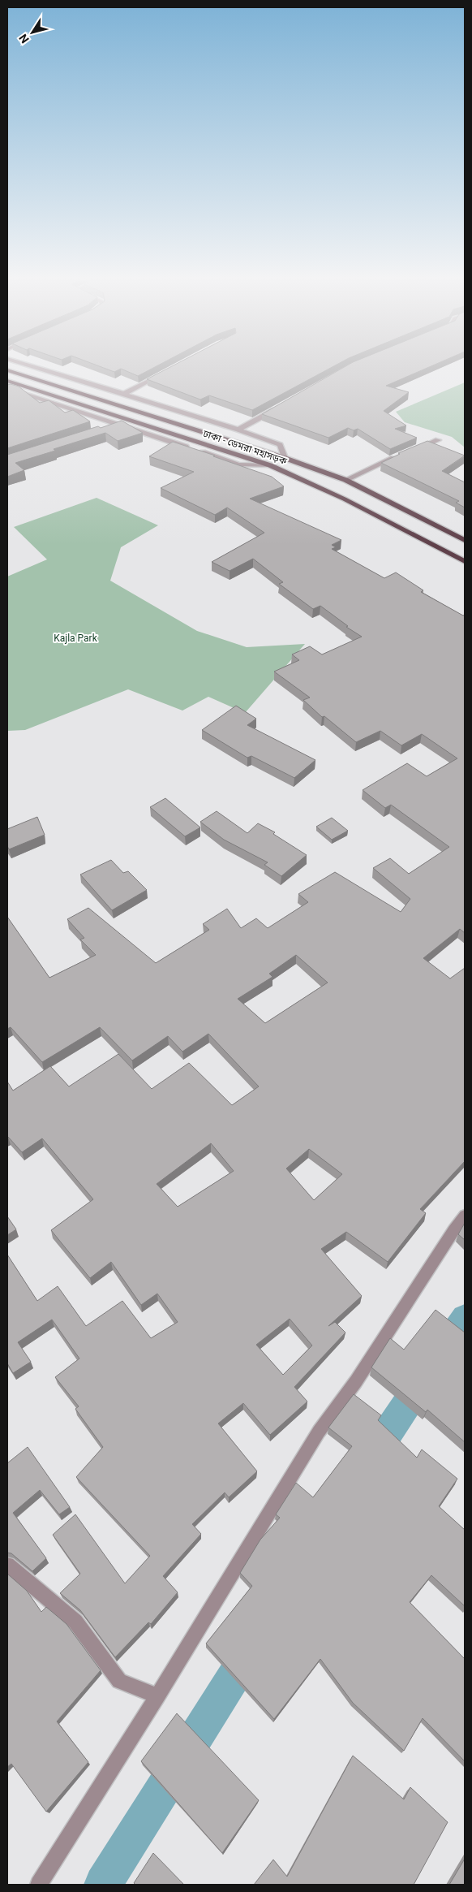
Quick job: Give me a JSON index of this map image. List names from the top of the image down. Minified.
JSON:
{"streets":{"main road":["ঢাকা - ডেমরা মহাসড়ক"]},"parks":["Kajla Park"],"north":"bottom left"}
